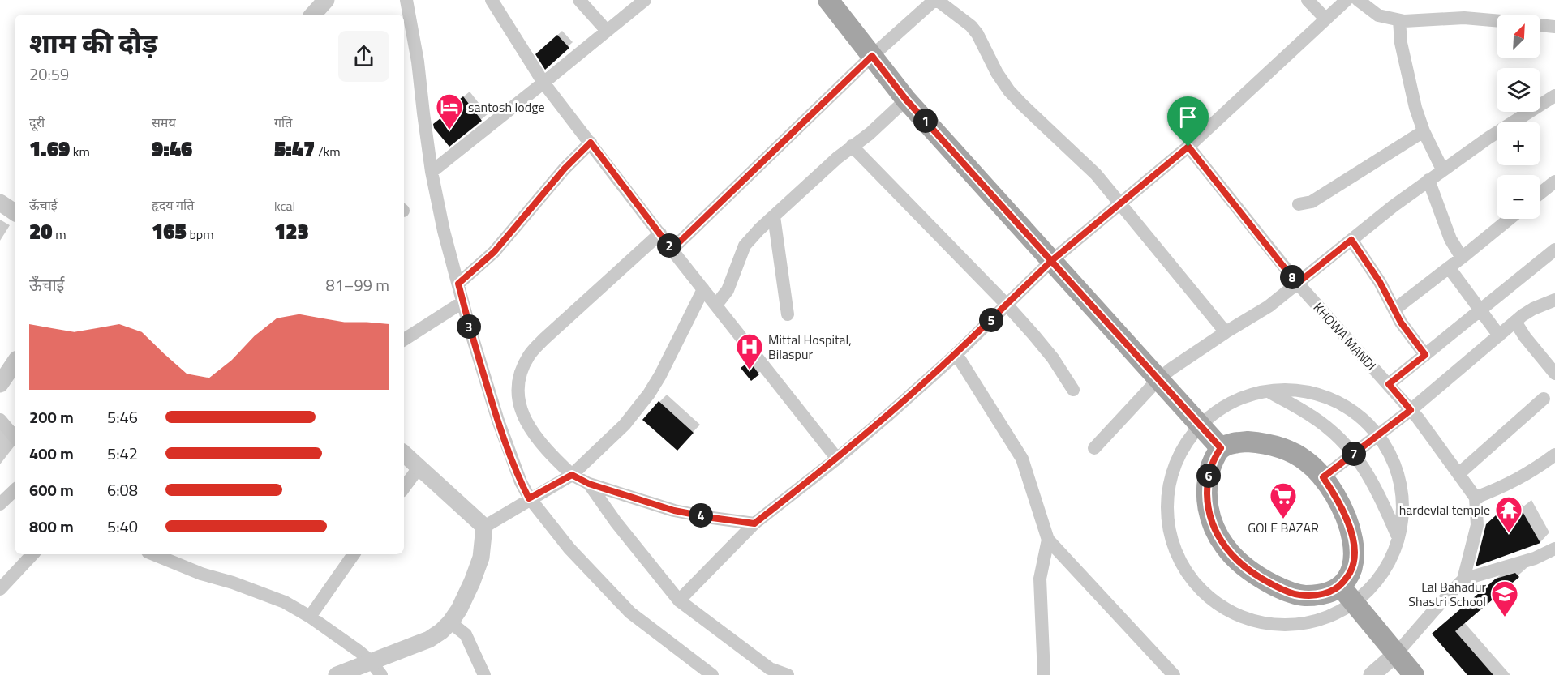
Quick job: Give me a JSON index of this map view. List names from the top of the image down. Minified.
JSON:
{"streets":{"street":["KHOWA MANDI"]},"places":{"hotel":["santosh lodge"],"hospital":["Mittal Hospital, Bilaspur"],"supermarket":["GOLE BAZAR"],"temple":["hardevlal temple"],"school or university":["Lal Bahadur Shastri School"]},"north":"top right","page":{"map_buttons":["+","−"],"heading":["शाम की दौड़","20:59"],"stats":[["दूरी","1.69 km"],["समय","9:46"],["गति","5:47 /km"],["ऊँचाई","20 m"],["हृदय गति","165 bpm"],["kcal","123"]],"pins":["1","2","8","5","3","7","6","4"],"chart":["ऊँचाई","81–99 m"],"list":[{"name":"200 m","note":"5:46"},{"name":"400 m","note":"5:42"},{"name":"600 m","note":"6:08"},{"name":"800 m","note":"5:40"}]}}
